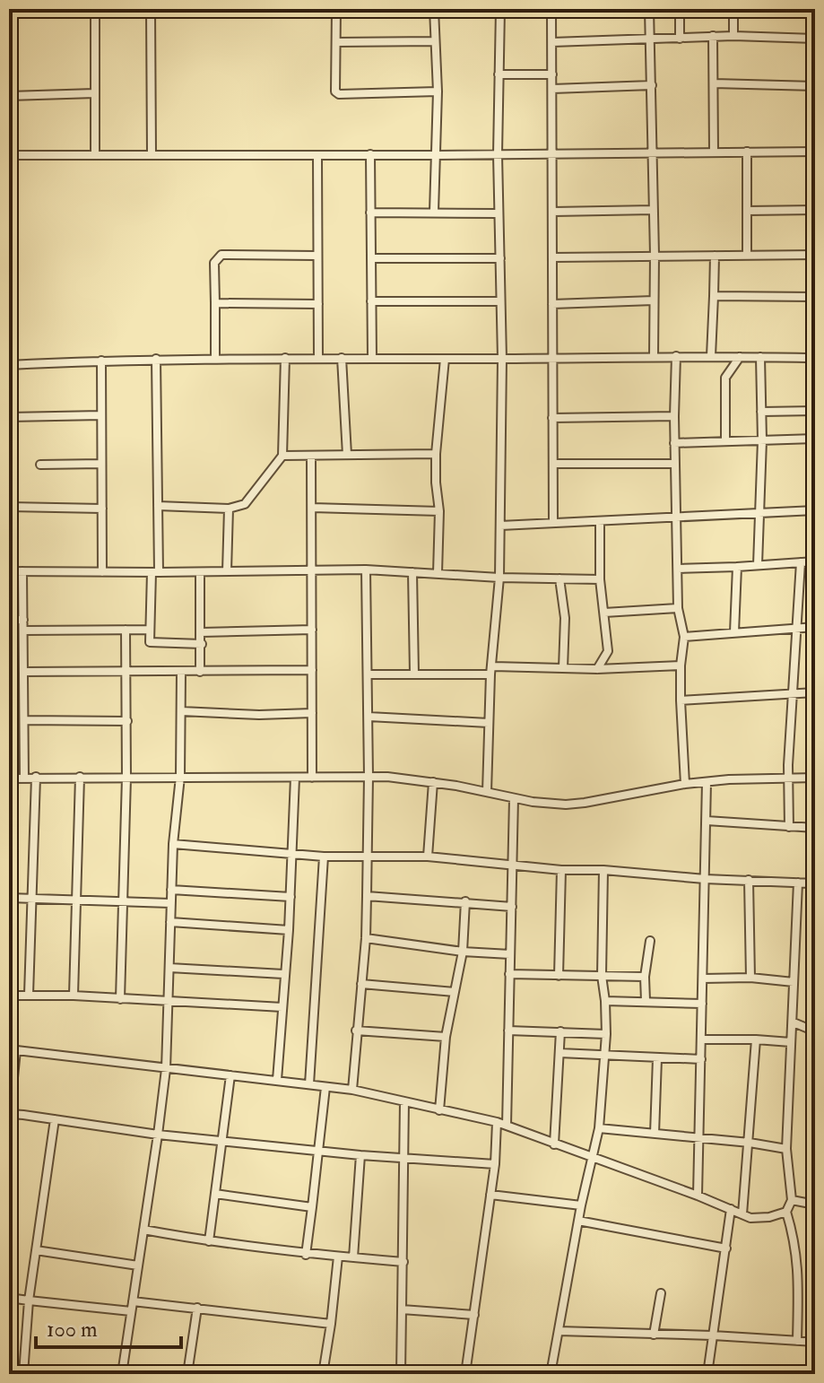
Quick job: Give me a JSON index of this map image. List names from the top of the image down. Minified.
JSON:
{"scale_bar":"100 m"}
